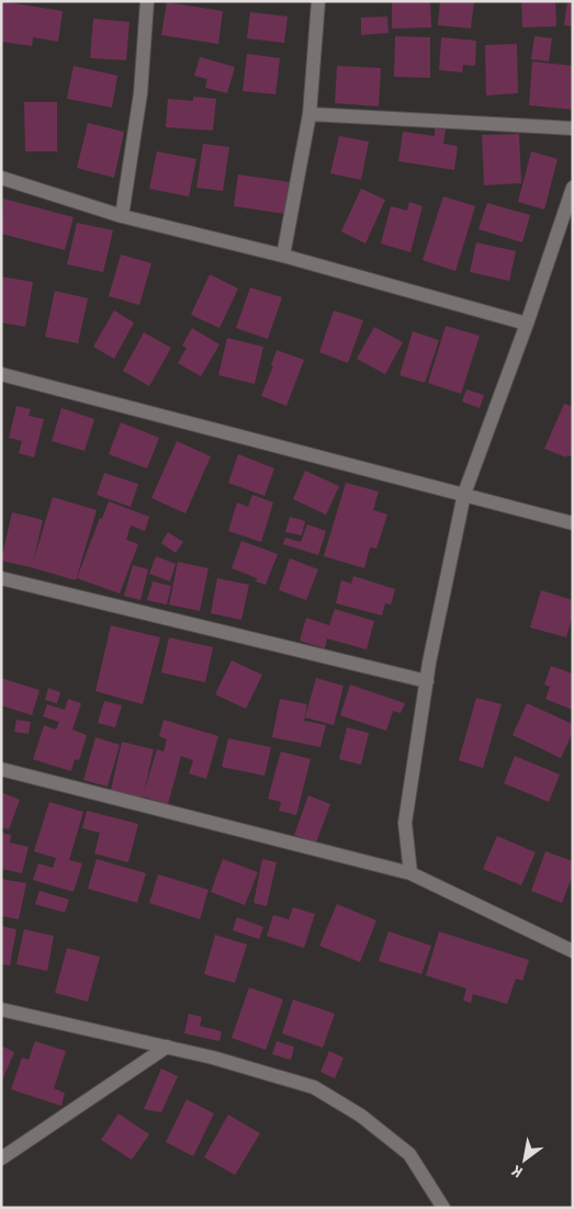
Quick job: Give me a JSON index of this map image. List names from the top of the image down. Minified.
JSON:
{"north":"bottom left"}
